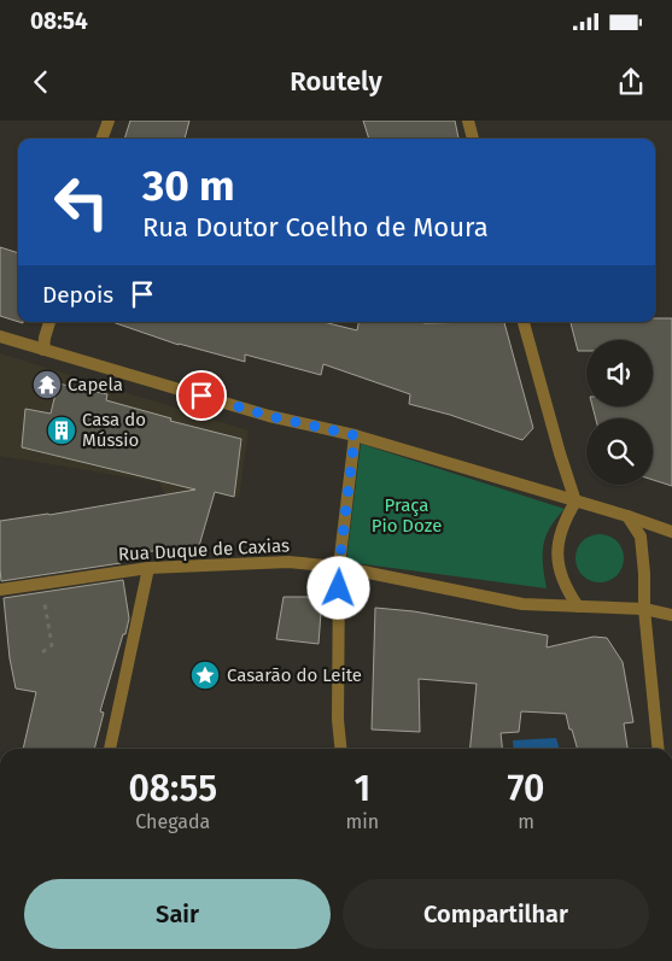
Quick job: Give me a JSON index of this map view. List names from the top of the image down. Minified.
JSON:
{"streets":{"street":["Rua Duque de Caxias"]},"parks":["Praça Pio Doze"],"places":{"temple":["Capela"],"building":["Casa do Mússio"],"place":["Casarão do Leite"]},"page":{"status":"08:54","header":"Routely","turn":["30 m","Rua Doutor Coelho de Moura"],"then":"Depois","eta":["08:55","Chegada","1","min","70","m"],"buttons":["Sair","Compartilhar"]}}
